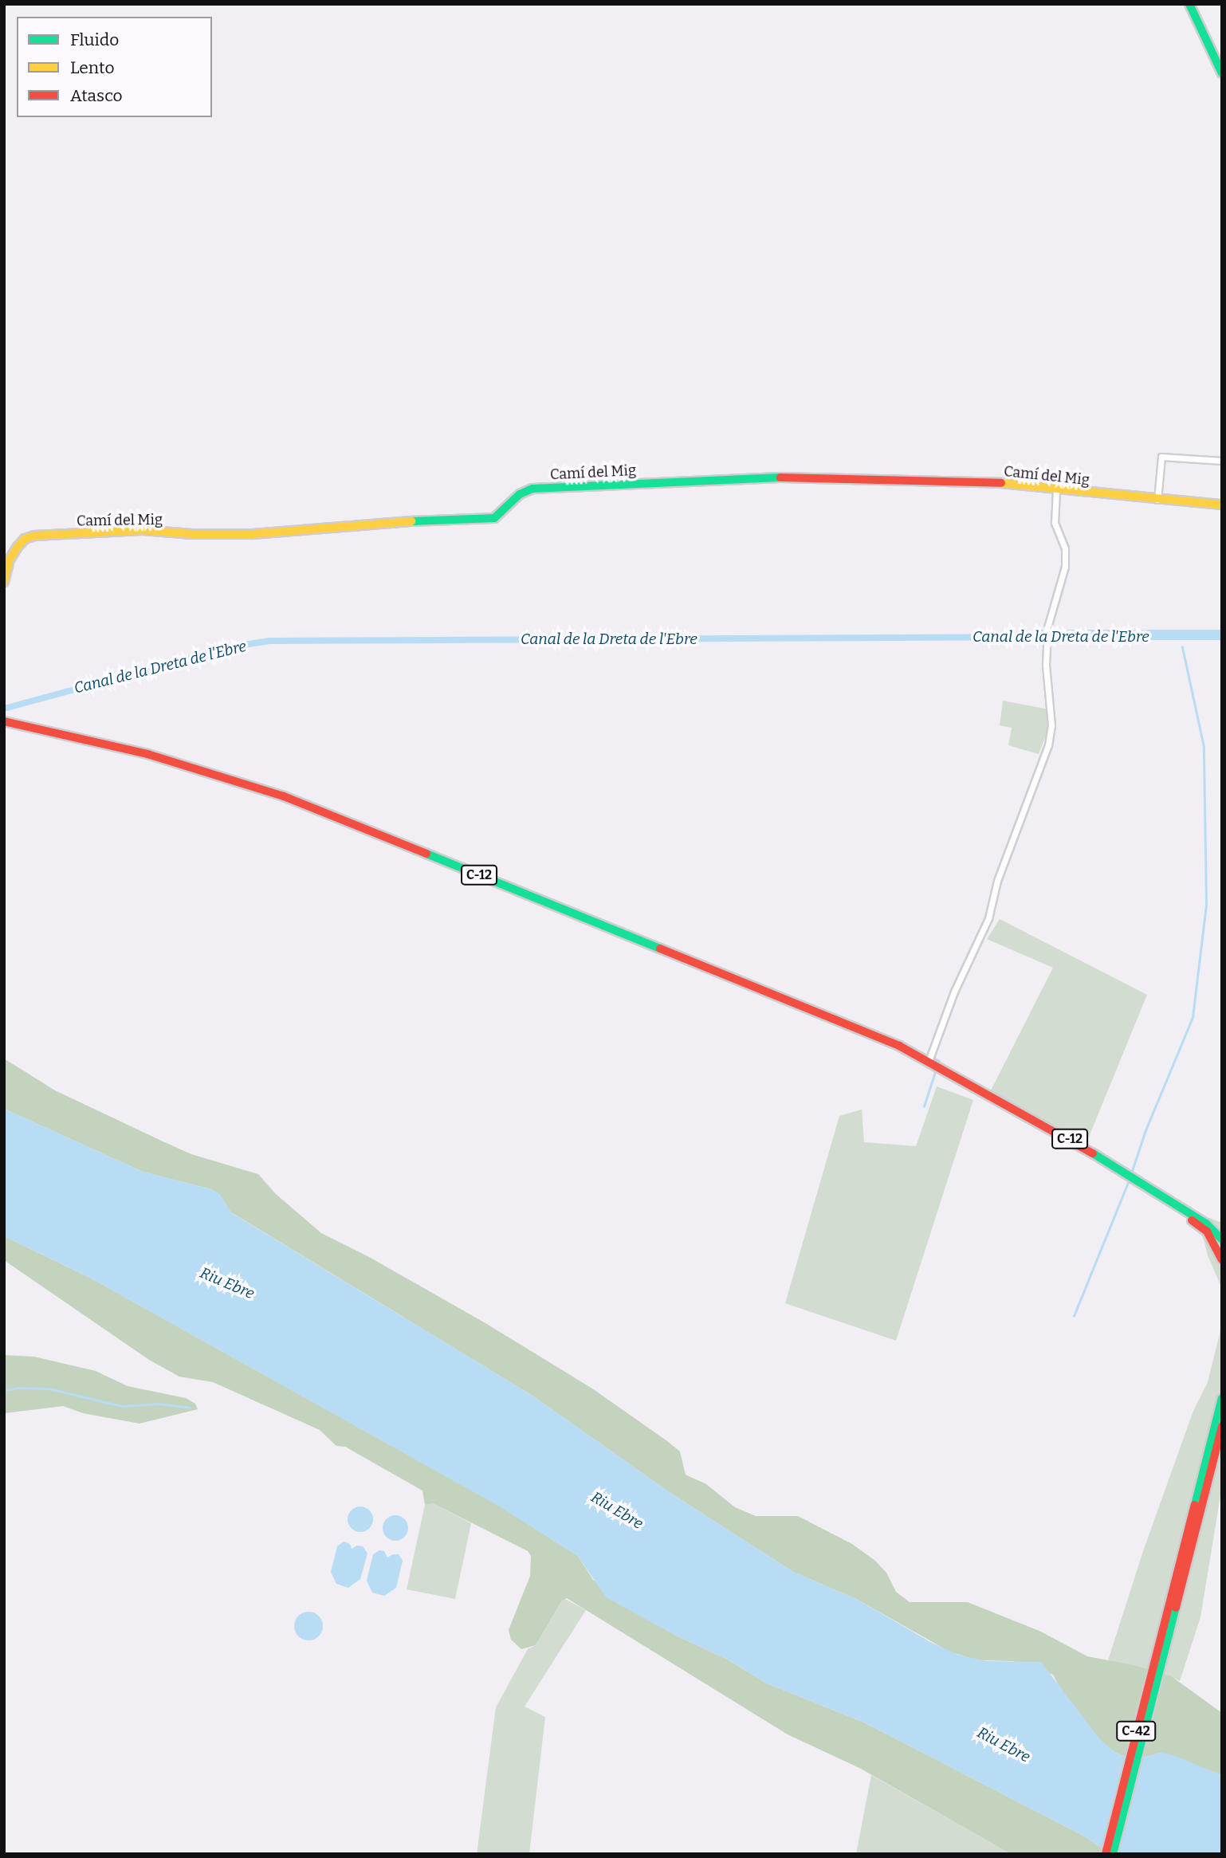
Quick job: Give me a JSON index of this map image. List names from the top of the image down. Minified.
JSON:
{"streets":{"main road":["Camí del Mig","C-12","C-42"]},"water":["Canal de la Dreta de l'Ebre","Riu Ebre"],"legend":["Fluido","Lento","Atasco"]}
